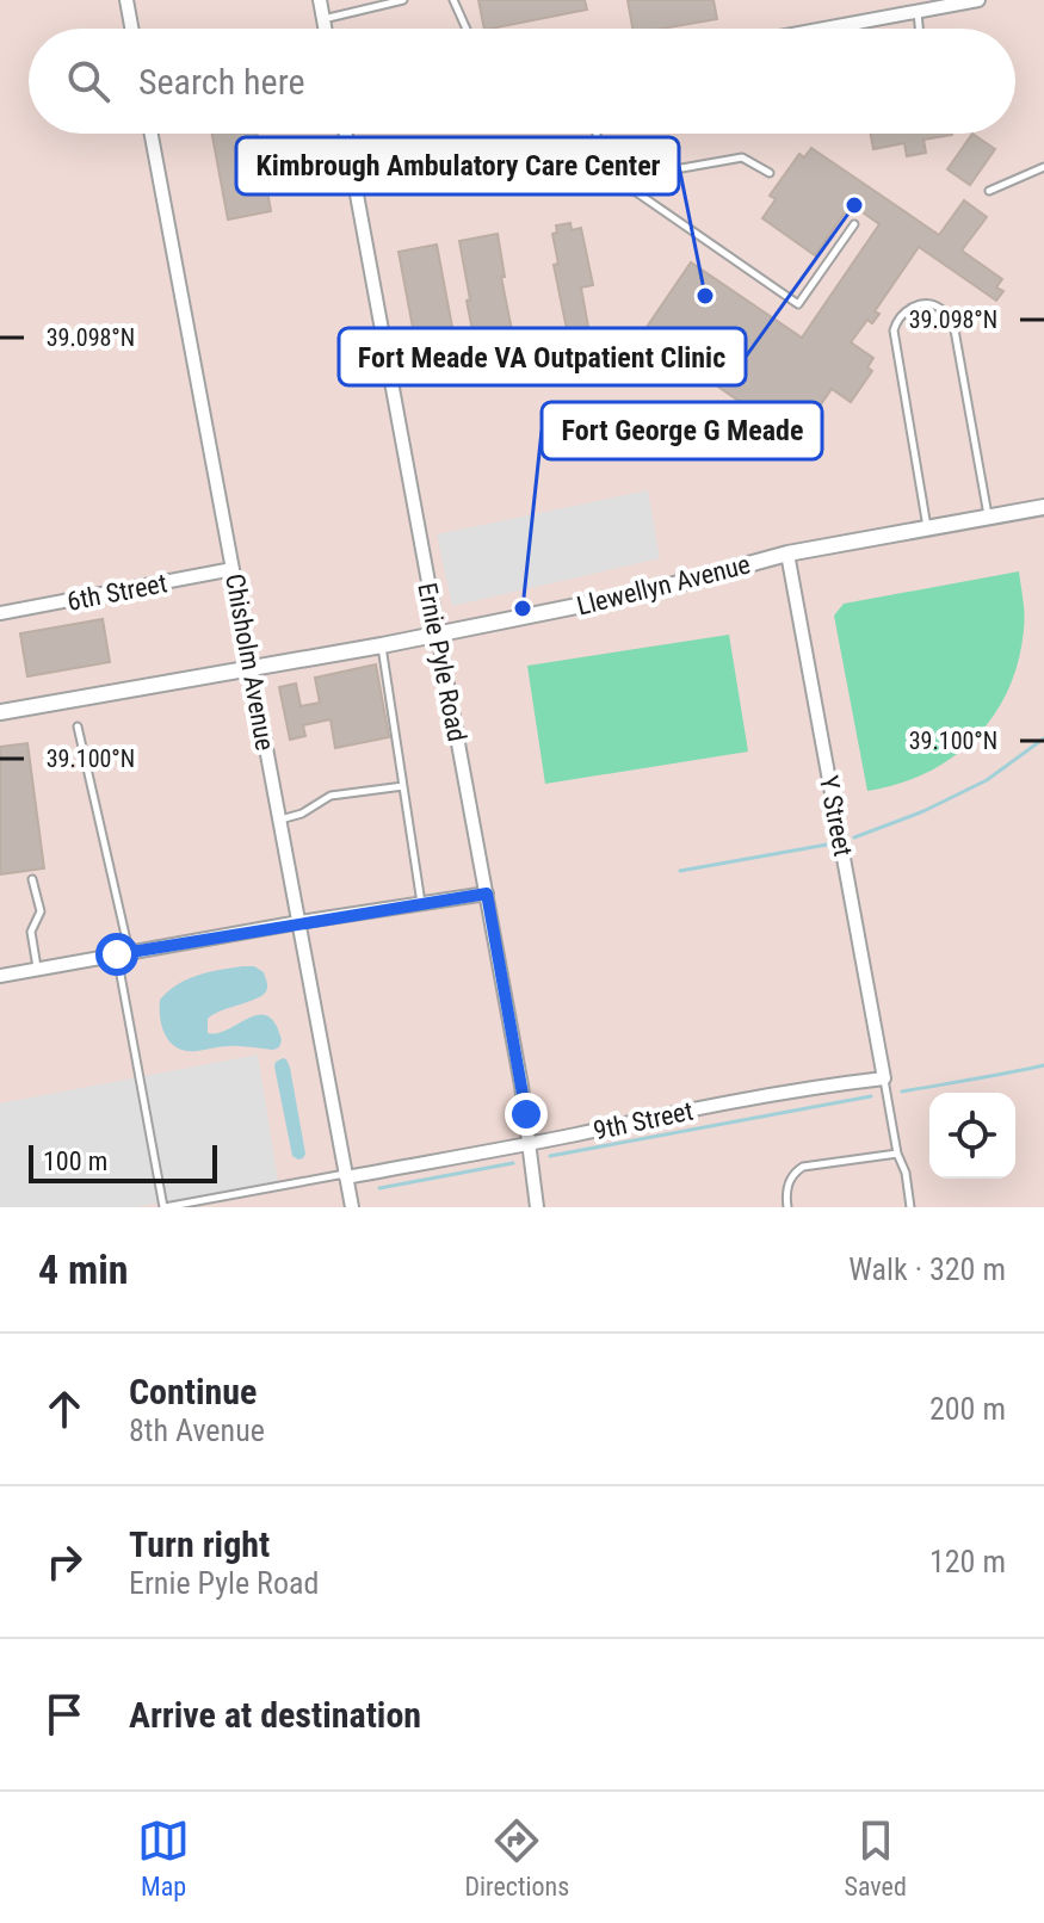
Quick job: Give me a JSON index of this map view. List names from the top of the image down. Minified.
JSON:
{"streets":{"street":["Llewellyn Avenue","6th Street","Chisholm Avenue","Ernie Pyle Road","Y Street","9th Street"]},"crossings":[["Llewellyn Avenue","Chisholm Avenue"],["Llewellyn Avenue","Ernie Pyle Road"],["Llewellyn Avenue","Y Street"],["6th Street","Chisholm Avenue"],["Chisholm Avenue","9th Street"],["Ernie Pyle Road","9th Street"],["Y Street","9th Street"]],"places":["Fort Meade VA Outpatient Clinic","Kimbrough Ambulatory Care Center","Fort George G Meade"],"scale_bar":"100 m","page":{"search":"Search here","scale":"100 m","heading":["4 min","Walk · 320 m"],"list":[["Continue","8th Avenue","200 m"],["Turn right","Ernie Pyle Road","120 m"],"Arrive at destination"],"nav":["Map","Directions","Saved"]},"coordinates":["39.098°N","39.100°N"]}
